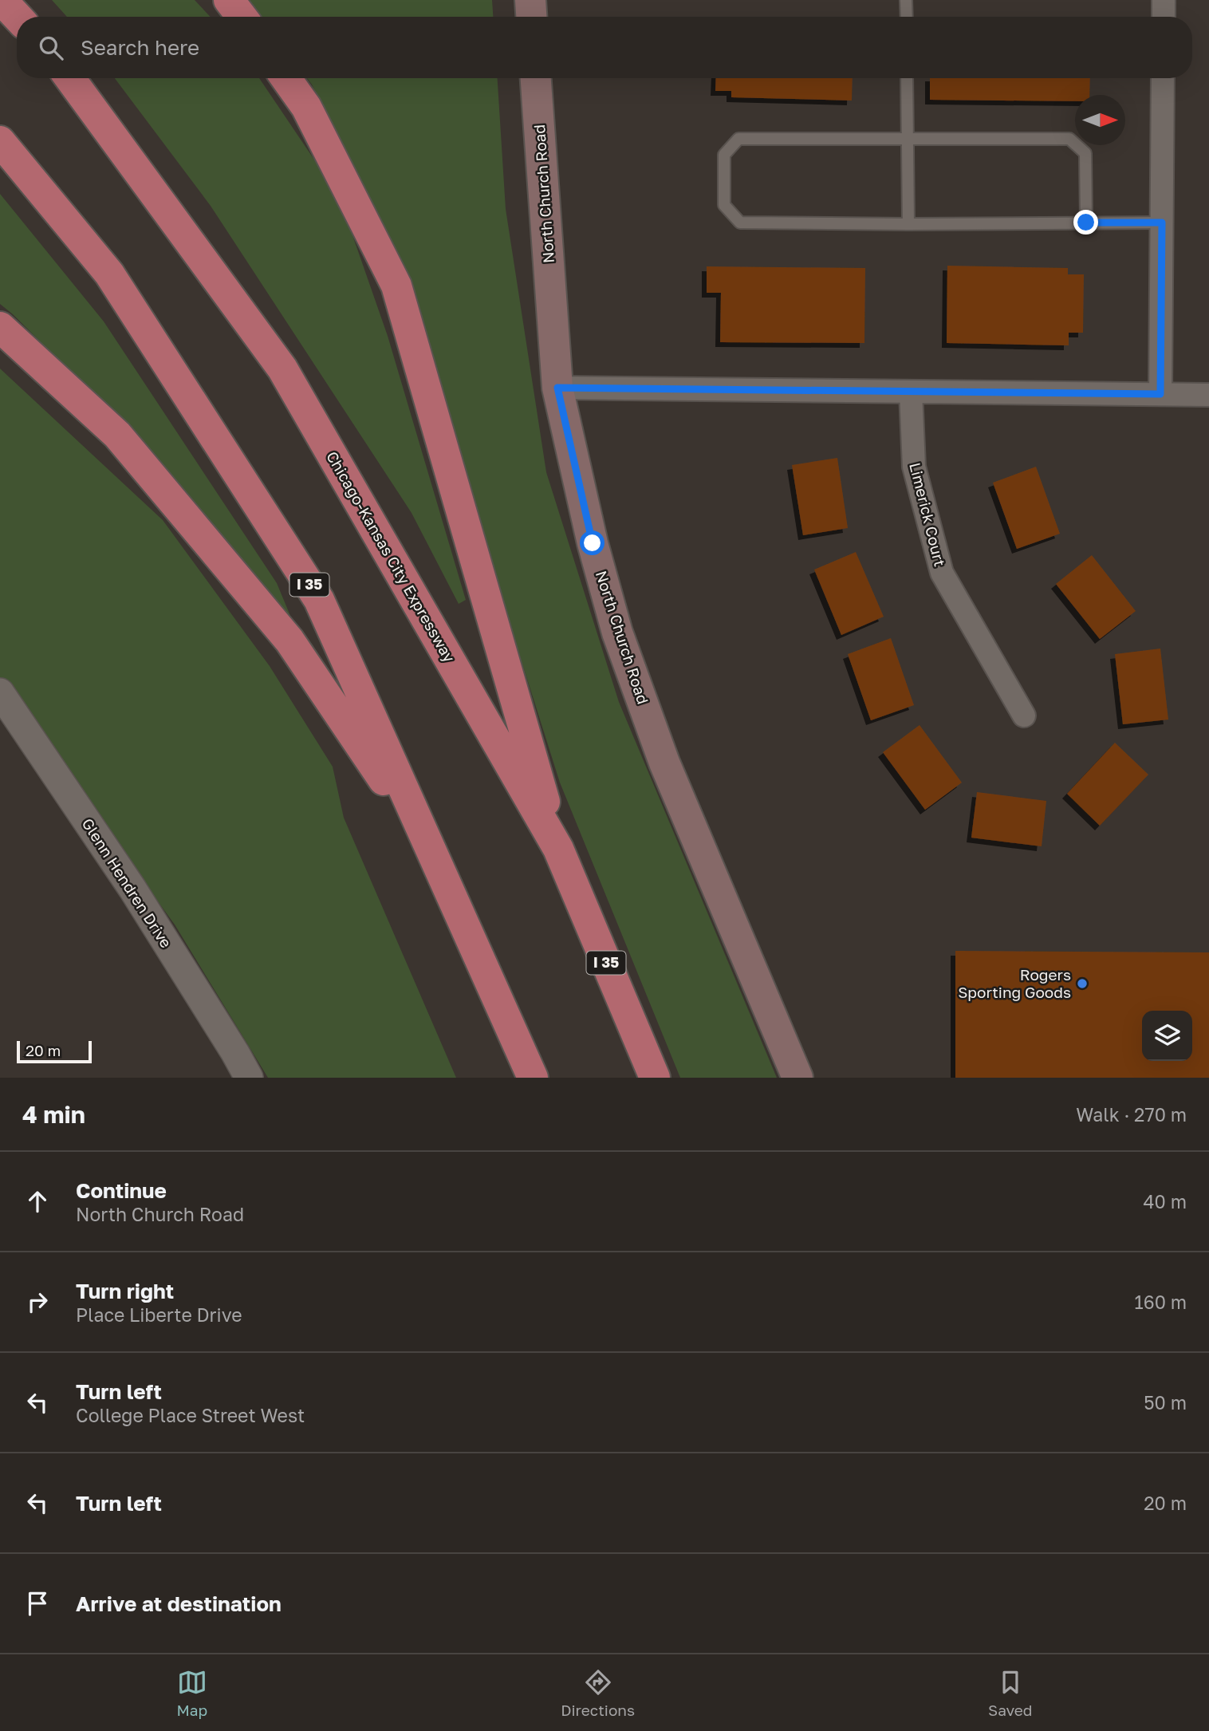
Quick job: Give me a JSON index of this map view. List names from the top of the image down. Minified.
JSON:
{"streets":{"highway":["Chicago-Kansas City Expressway","I 35"],"main road":["North Church Road"],"street":["Limerick Court","Glenn Hendren Drive"]},"places":["Rogers Sporting Goods"],"scale_bar":"20 m","north":"right","page":{"search":"Search here","scale":"20 m","heading":["4 min","Walk · 270 m"],"list":[["Continue","North Church Road","40 m"],["Turn right","Place Liberte Drive","160 m"],["Turn left","College Place Street West","50 m"],["Turn left","20 m"],"Arrive at destination"],"nav":["Map","Directions","Saved"]}}
